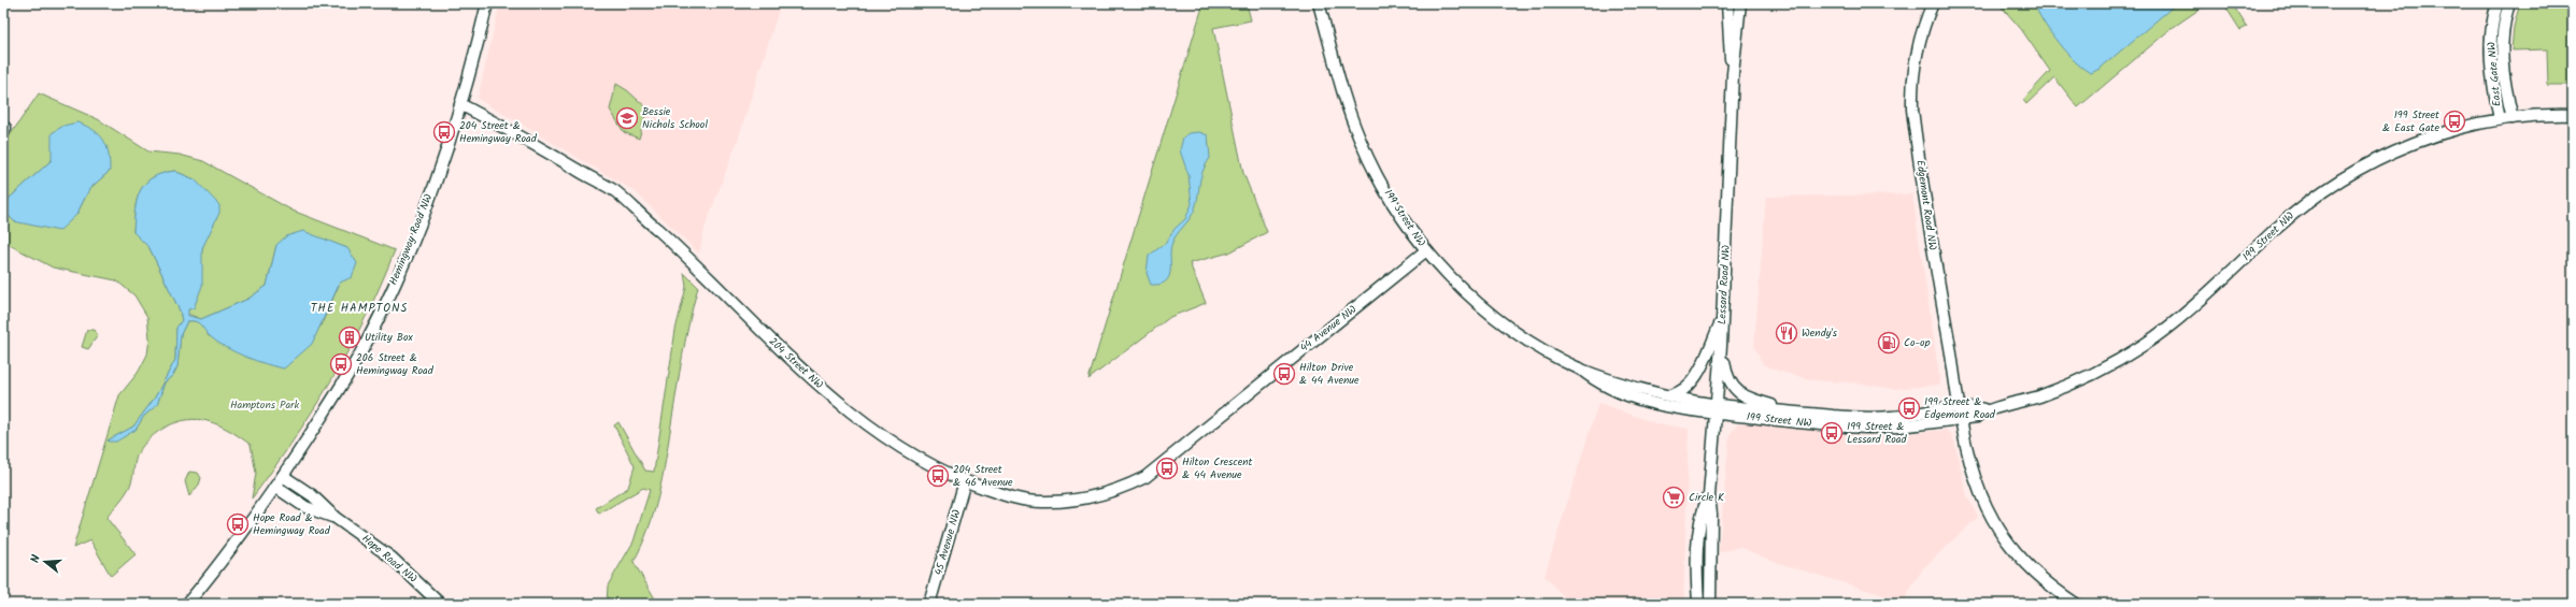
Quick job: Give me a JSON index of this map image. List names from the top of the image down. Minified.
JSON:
{"streets":{"street":["East Gate NW","Edgemont Road NW","199 Street NW","Hemingway Road NW","Lessard Road NW","44 Avenue NW","204 Street NW","45 Avenue NW","Hope Road NW"]},"crossings":[["East Gate NW","199 Street NW"],["Edgemont Road NW","199 Street NW"],["199 Street NW","Lessard Road NW"],["199 Street NW","44 Avenue NW"],["Hemingway Road NW","204 Street NW"],["Hemingway Road NW","Hope Road NW"],["44 Avenue NW","204 Street NW"],["204 Street NW","45 Avenue NW"]],"districts":["THE HAMPTONS"],"parks":["Hamptons Park"],"places":{"school or university":["Bessie Nichols School"],"bus stop":["199 Street & East Gate","204 Street & Hemingway Road","206 Street & Hemingway Road","Hilton Drive & 44 Avenue","199 Street & Edgemont Road","199 Street & Lessard Road","Hilton Crescent & 44 Avenue","204 Street & 46 Avenue","Hope Road & Hemingway Road"],"restaurant":["Wendy's"],"building":["Utility Box"],"fuel station":["Co-op"],"supermarket":["Circle K"]},"north":"left"}
